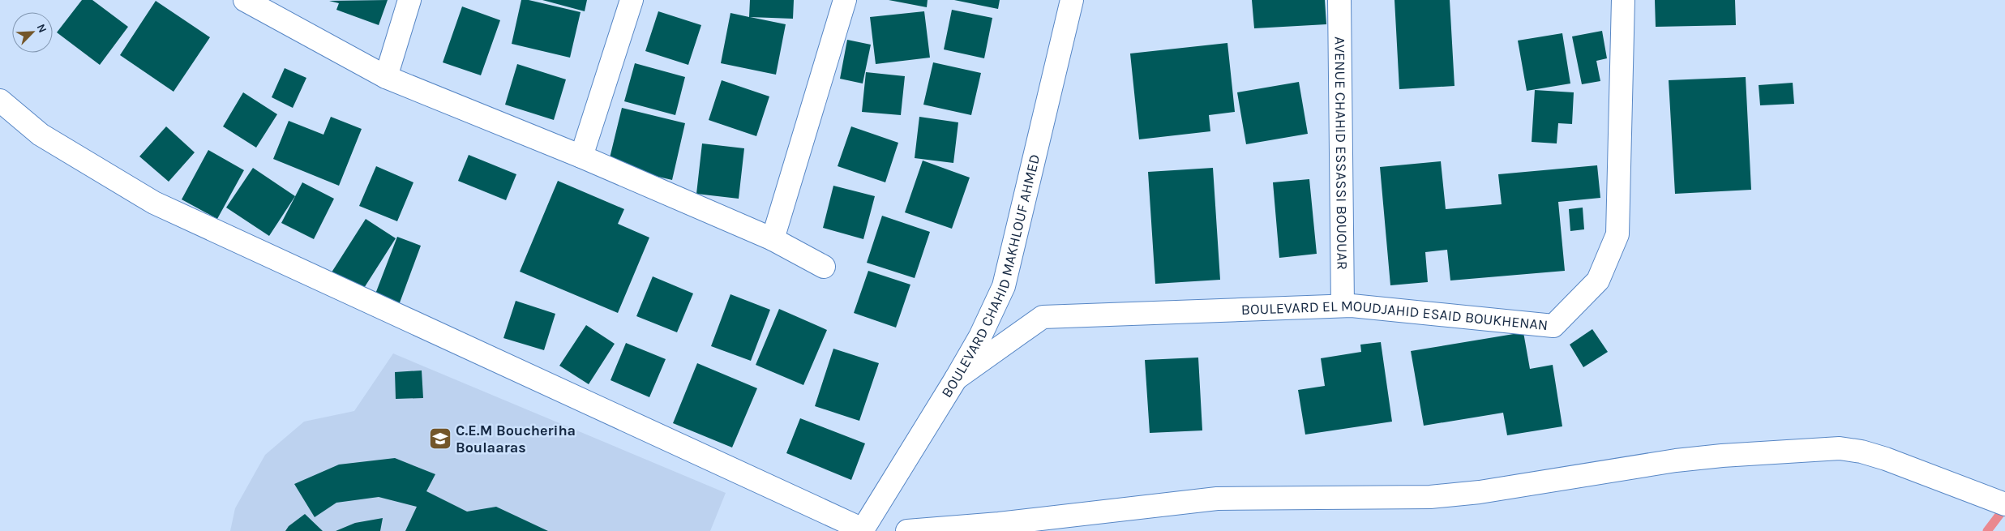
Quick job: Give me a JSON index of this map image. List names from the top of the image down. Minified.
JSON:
{"streets":{"street":["AVENUE CHAHID ESSASSI BOUOUAR","BOULEVARD CHAHID MAKHLOUF AHMED","BOULEVARD EL MOUDJAHID ESAID BOUKHENAN"]},"crossings":[["AVENUE CHAHID ESSASSI BOUOUAR","BOULEVARD EL MOUDJAHID ESAID BOUKHENAN"],["BOULEVARD CHAHID MAKHLOUF AHMED","BOULEVARD EL MOUDJAHID ESAID BOUKHENAN"]],"places":{"school or university":["C.E.M Boucheriha Boulaaras"]},"north":"top right"}
